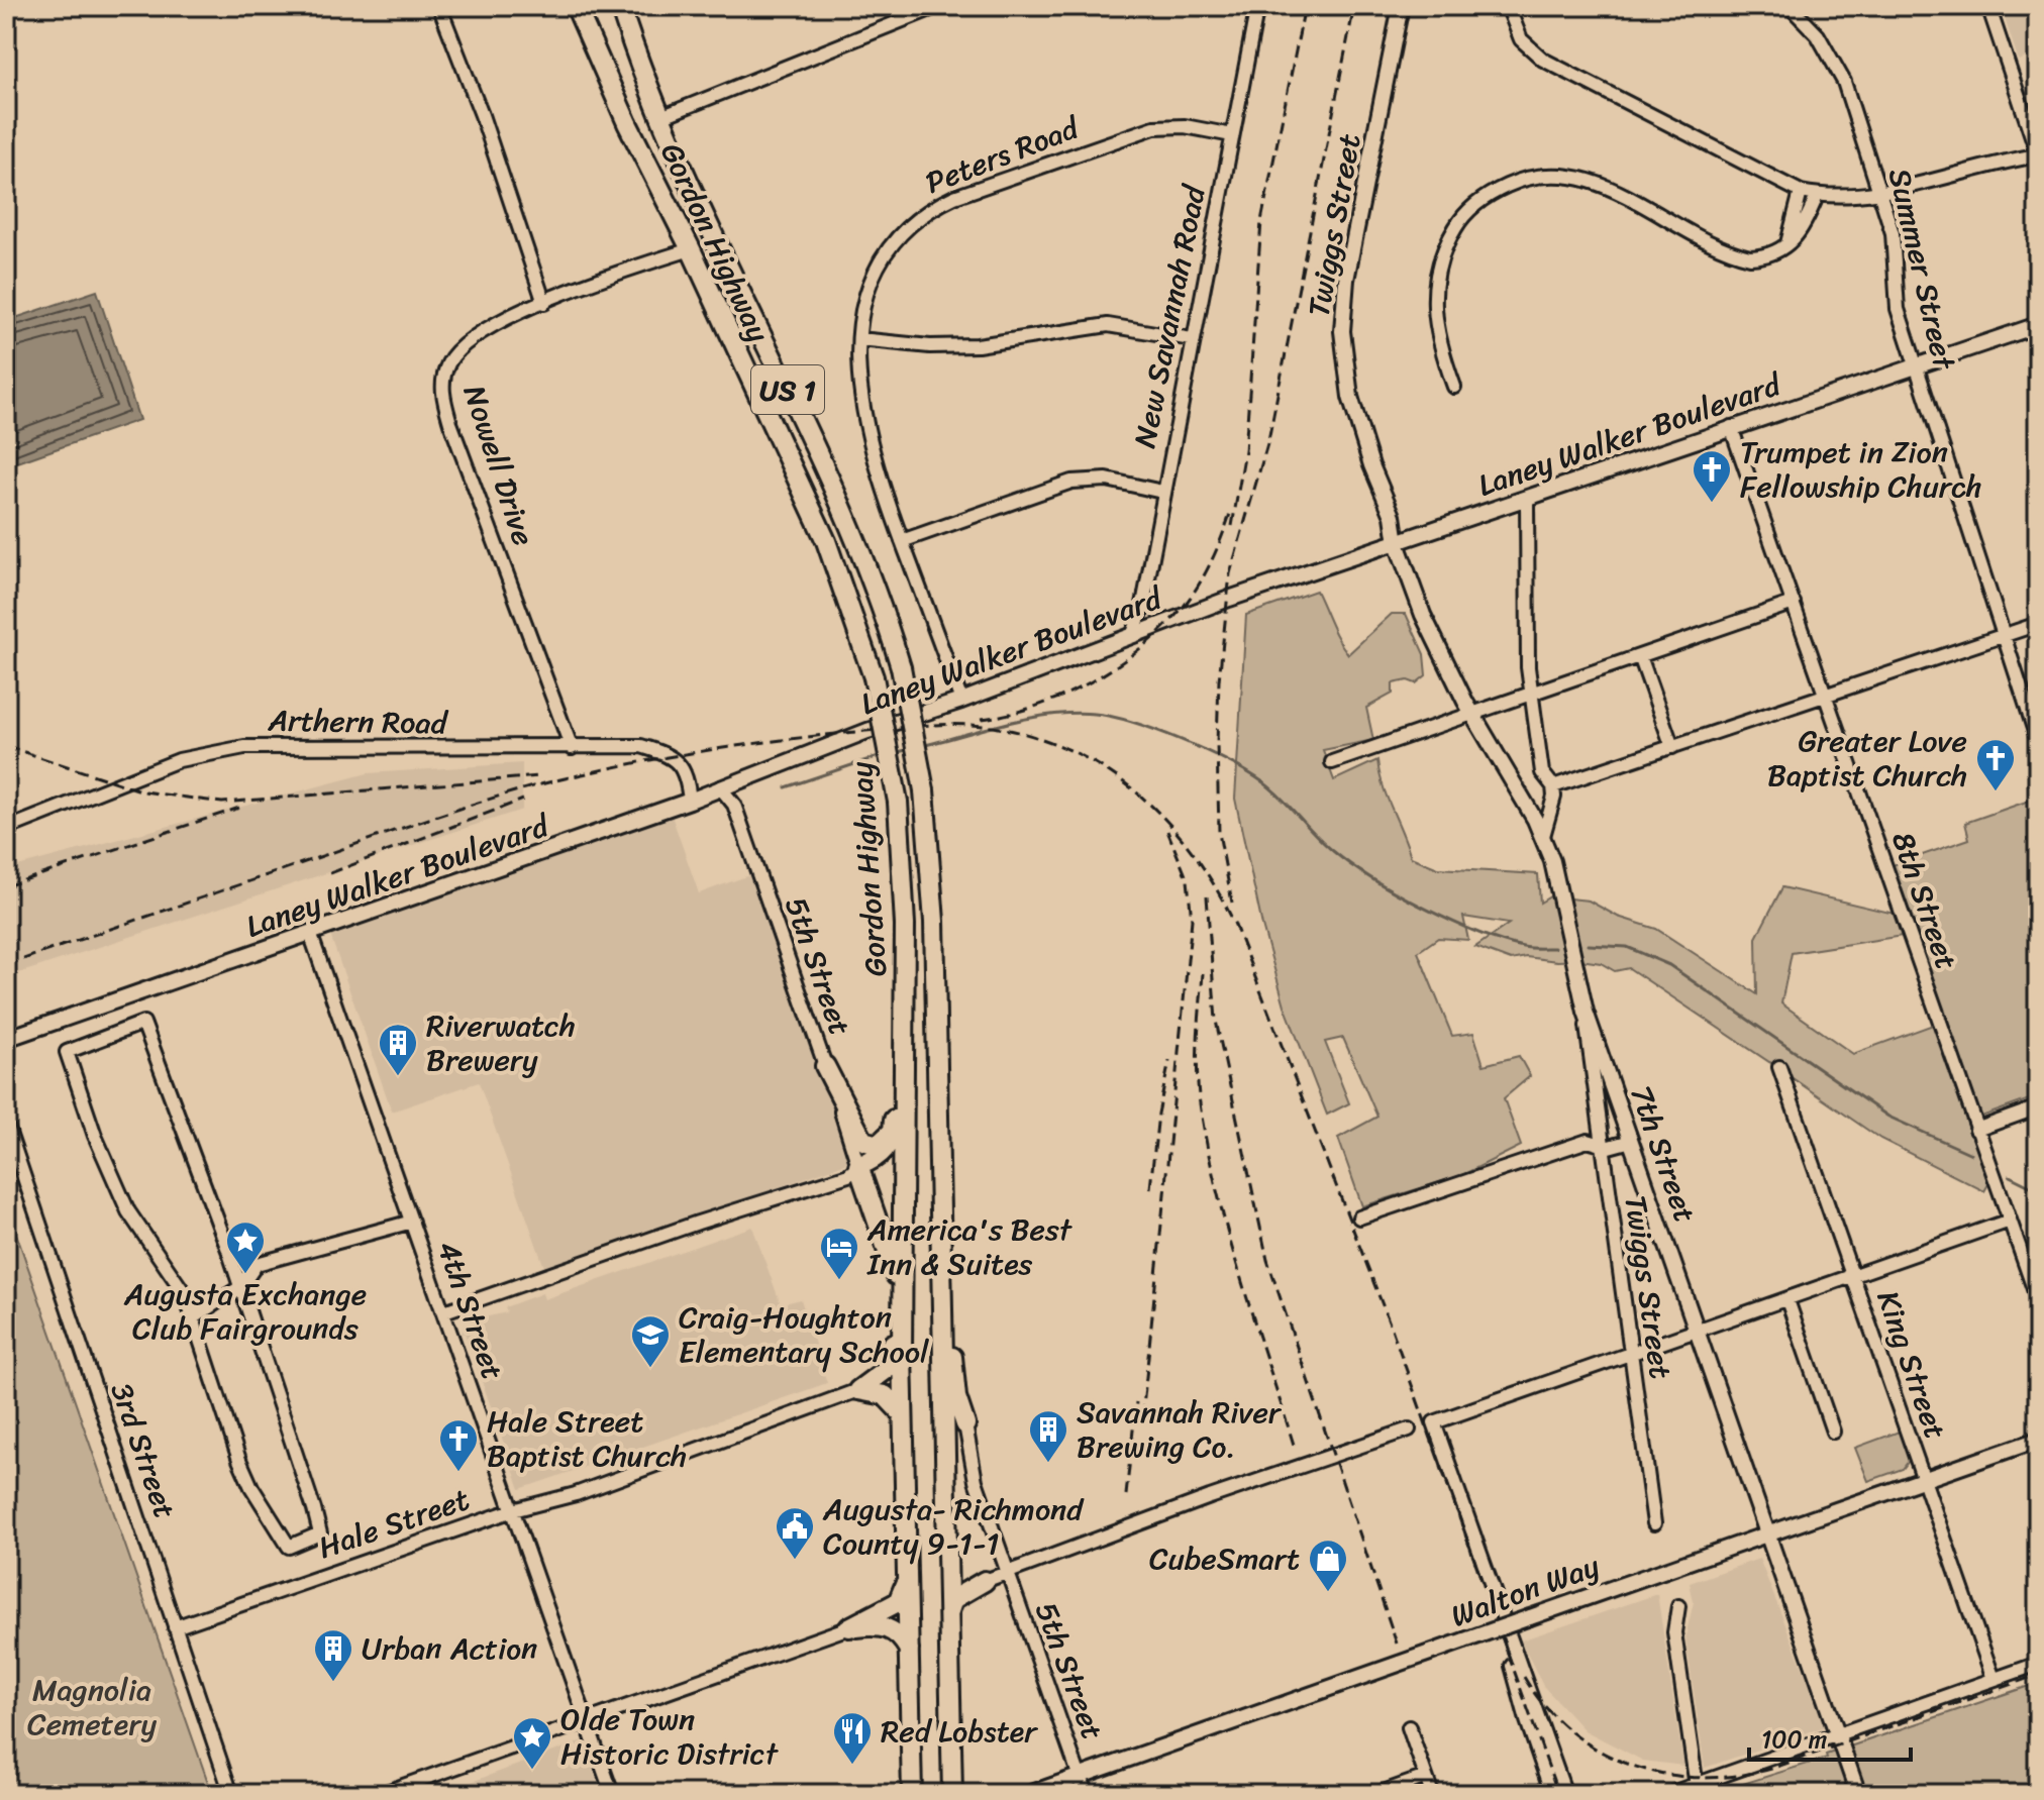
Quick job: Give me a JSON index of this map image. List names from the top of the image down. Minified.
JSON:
{"streets":{"highway":["Gordon Highway","US 1"],"main road":["Twiggs Street","Laney Walker Boulevard","5th Street","7th Street","Walton Way"],"street":["Peters Road","Summer Street","New Savannah Road","Nowell Drive","Arthern Road","8th Street","4th Street","King Street","3rd Street","Hale Street"]},"crossings":[["Peters Road","New Savannah Road"],["Peters Road","Laney Walker Boulevard"],["Twiggs Street","Laney Walker Boulevard"],["Twiggs Street","7th Street"],["Gordon Highway","Nowell Drive"],["Summer Street","Laney Walker Boulevard"],["New Savannah Road","Laney Walker Boulevard"],["Laney Walker Boulevard","Arthern Road"],["Laney Walker Boulevard","8th Street"],["Laney Walker Boulevard","5th Street"],["Laney Walker Boulevard","7th Street"],["Laney Walker Boulevard","4th Street"],["Nowell Drive","Arthern Road"],["5th Street","Walton Way"],["7th Street","Walton Way"],["4th Street","Hale Street"],["King Street","Walton Way"],["3rd Street","Hale Street"]],"parks":["Magnolia Cemetery"],"places":{"church":["Trumpet in Zion Fellowship Church","Greater Love Baptist Church","Hale Street Baptist Church"],"building":["Riverwatch Brewery","Savannah River Brewing Co.","Urban Action"],"place":["Augusta Exchange Club Fairgrounds","Olde Town Historic District"],"hotel":["America's Best Inn & Suites"],"school or university":["Craig-Houghton Elementary School"],"public building":["Augusta- Richmond County 9-1-1"],"shop":["CubeSmart"],"restaurant":["Red Lobster"]},"scale_bar":"100 m"}
